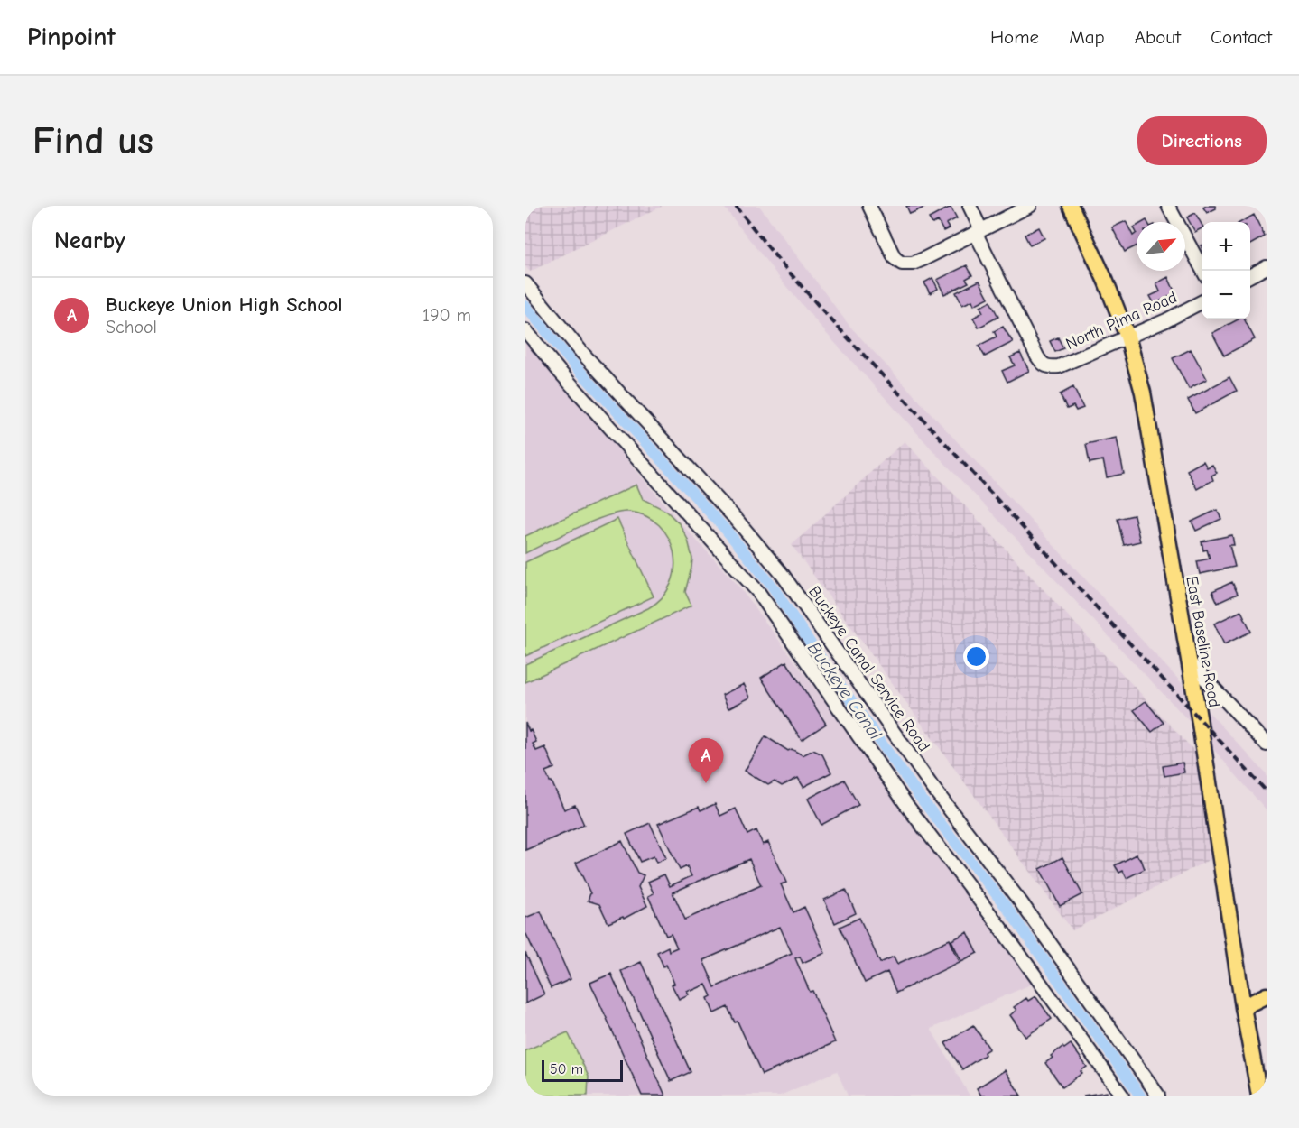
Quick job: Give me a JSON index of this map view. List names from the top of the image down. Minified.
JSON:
{"streets":{"main road":["East Baseline Road"],"street":["North Pima Road","Buckeye Canal Service Road"]},"crossings":[["North Pima Road","East Baseline Road"]],"water":["Buckeye Canal"],"scale_bar":"50 m","north":"top right","page":{"header":"Pinpoint","nav":["Home","Map","About","Contact"],"buttons":"Directions","title":"Find us","heading":"Nearby","map_buttons":["+","−"],"list":[{"mark":"A","name":"Buckeye Union High School","note":"School","value":"190 m"}],"pins":"A","scale":"50 m"}}
